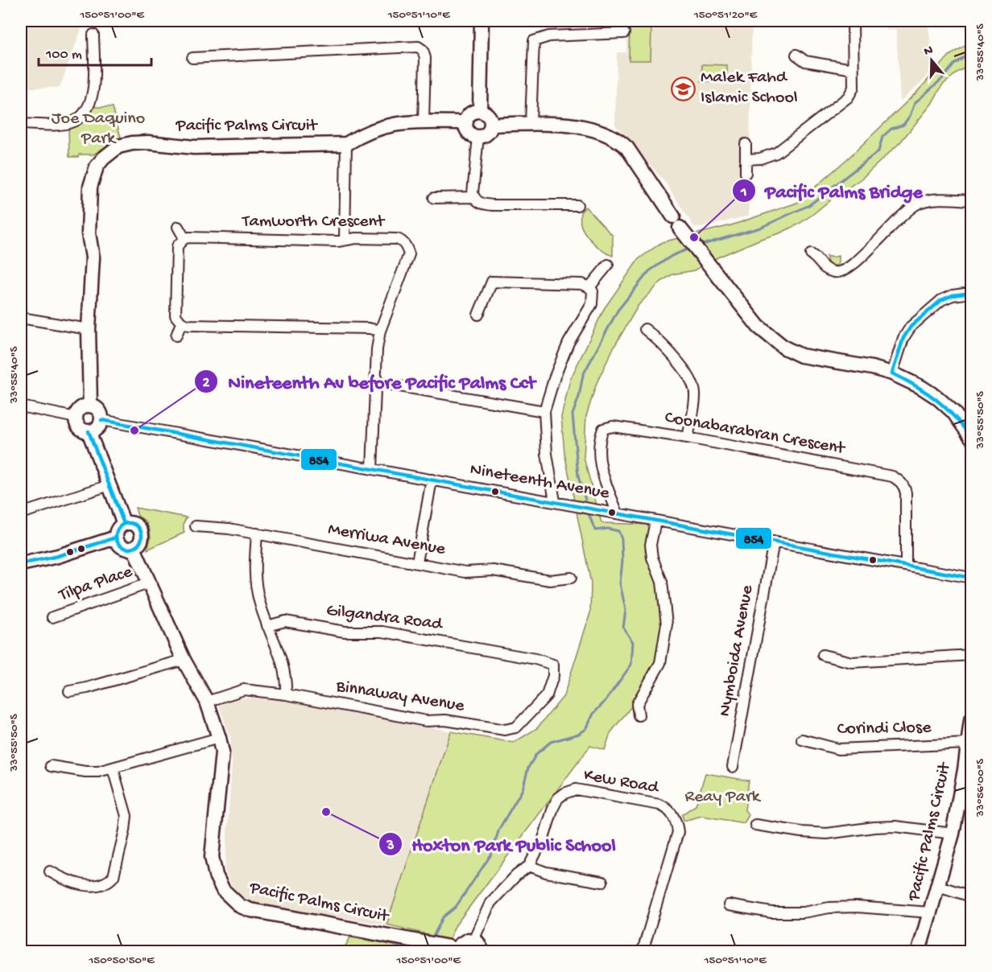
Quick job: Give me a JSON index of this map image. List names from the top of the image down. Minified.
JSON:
{"streets":{"street":["Pacific Palms Circuit","Tamworth Crescent","Coonabarabran Crescent","Nineteenth Avenue","Merriwa Avenue","Tilpa Place","Gilgandra Road","Nymboida Avenue","Binnaway Avenue","Corindi Close","Kew Road"]},"crossings":[["Pacific Palms Circuit","Nineteenth Avenue"],["Pacific Palms Circuit","Tilpa Place"],["Pacific Palms Circuit","Binnaway Avenue"],["Pacific Palms Circuit","Corindi Close"],["Tamworth Crescent","Nineteenth Avenue"],["Coonabarabran Crescent","Nineteenth Avenue"],["Nineteenth Avenue","Nymboida Avenue"],["Gilgandra Road","Binnaway Avenue"]],"parks":["Joe Daquino Park","Reay Park"],"places":{"school or university":["Malek Fahd Islamic School"],"other":["Pacific Palms Bridge","Nineteenth Av before Pacific Palms Cct","Hoxton Park Public School"]},"lines":["transit line 854"],"scale_bar":"100 m","north":"top","coordinates":["150°51'00\"E","150°51'10\"E","150°51'20\"E","33°55'40\"S","33°55'50\"S","33°56'00\"S","150°50'50\"E"]}
